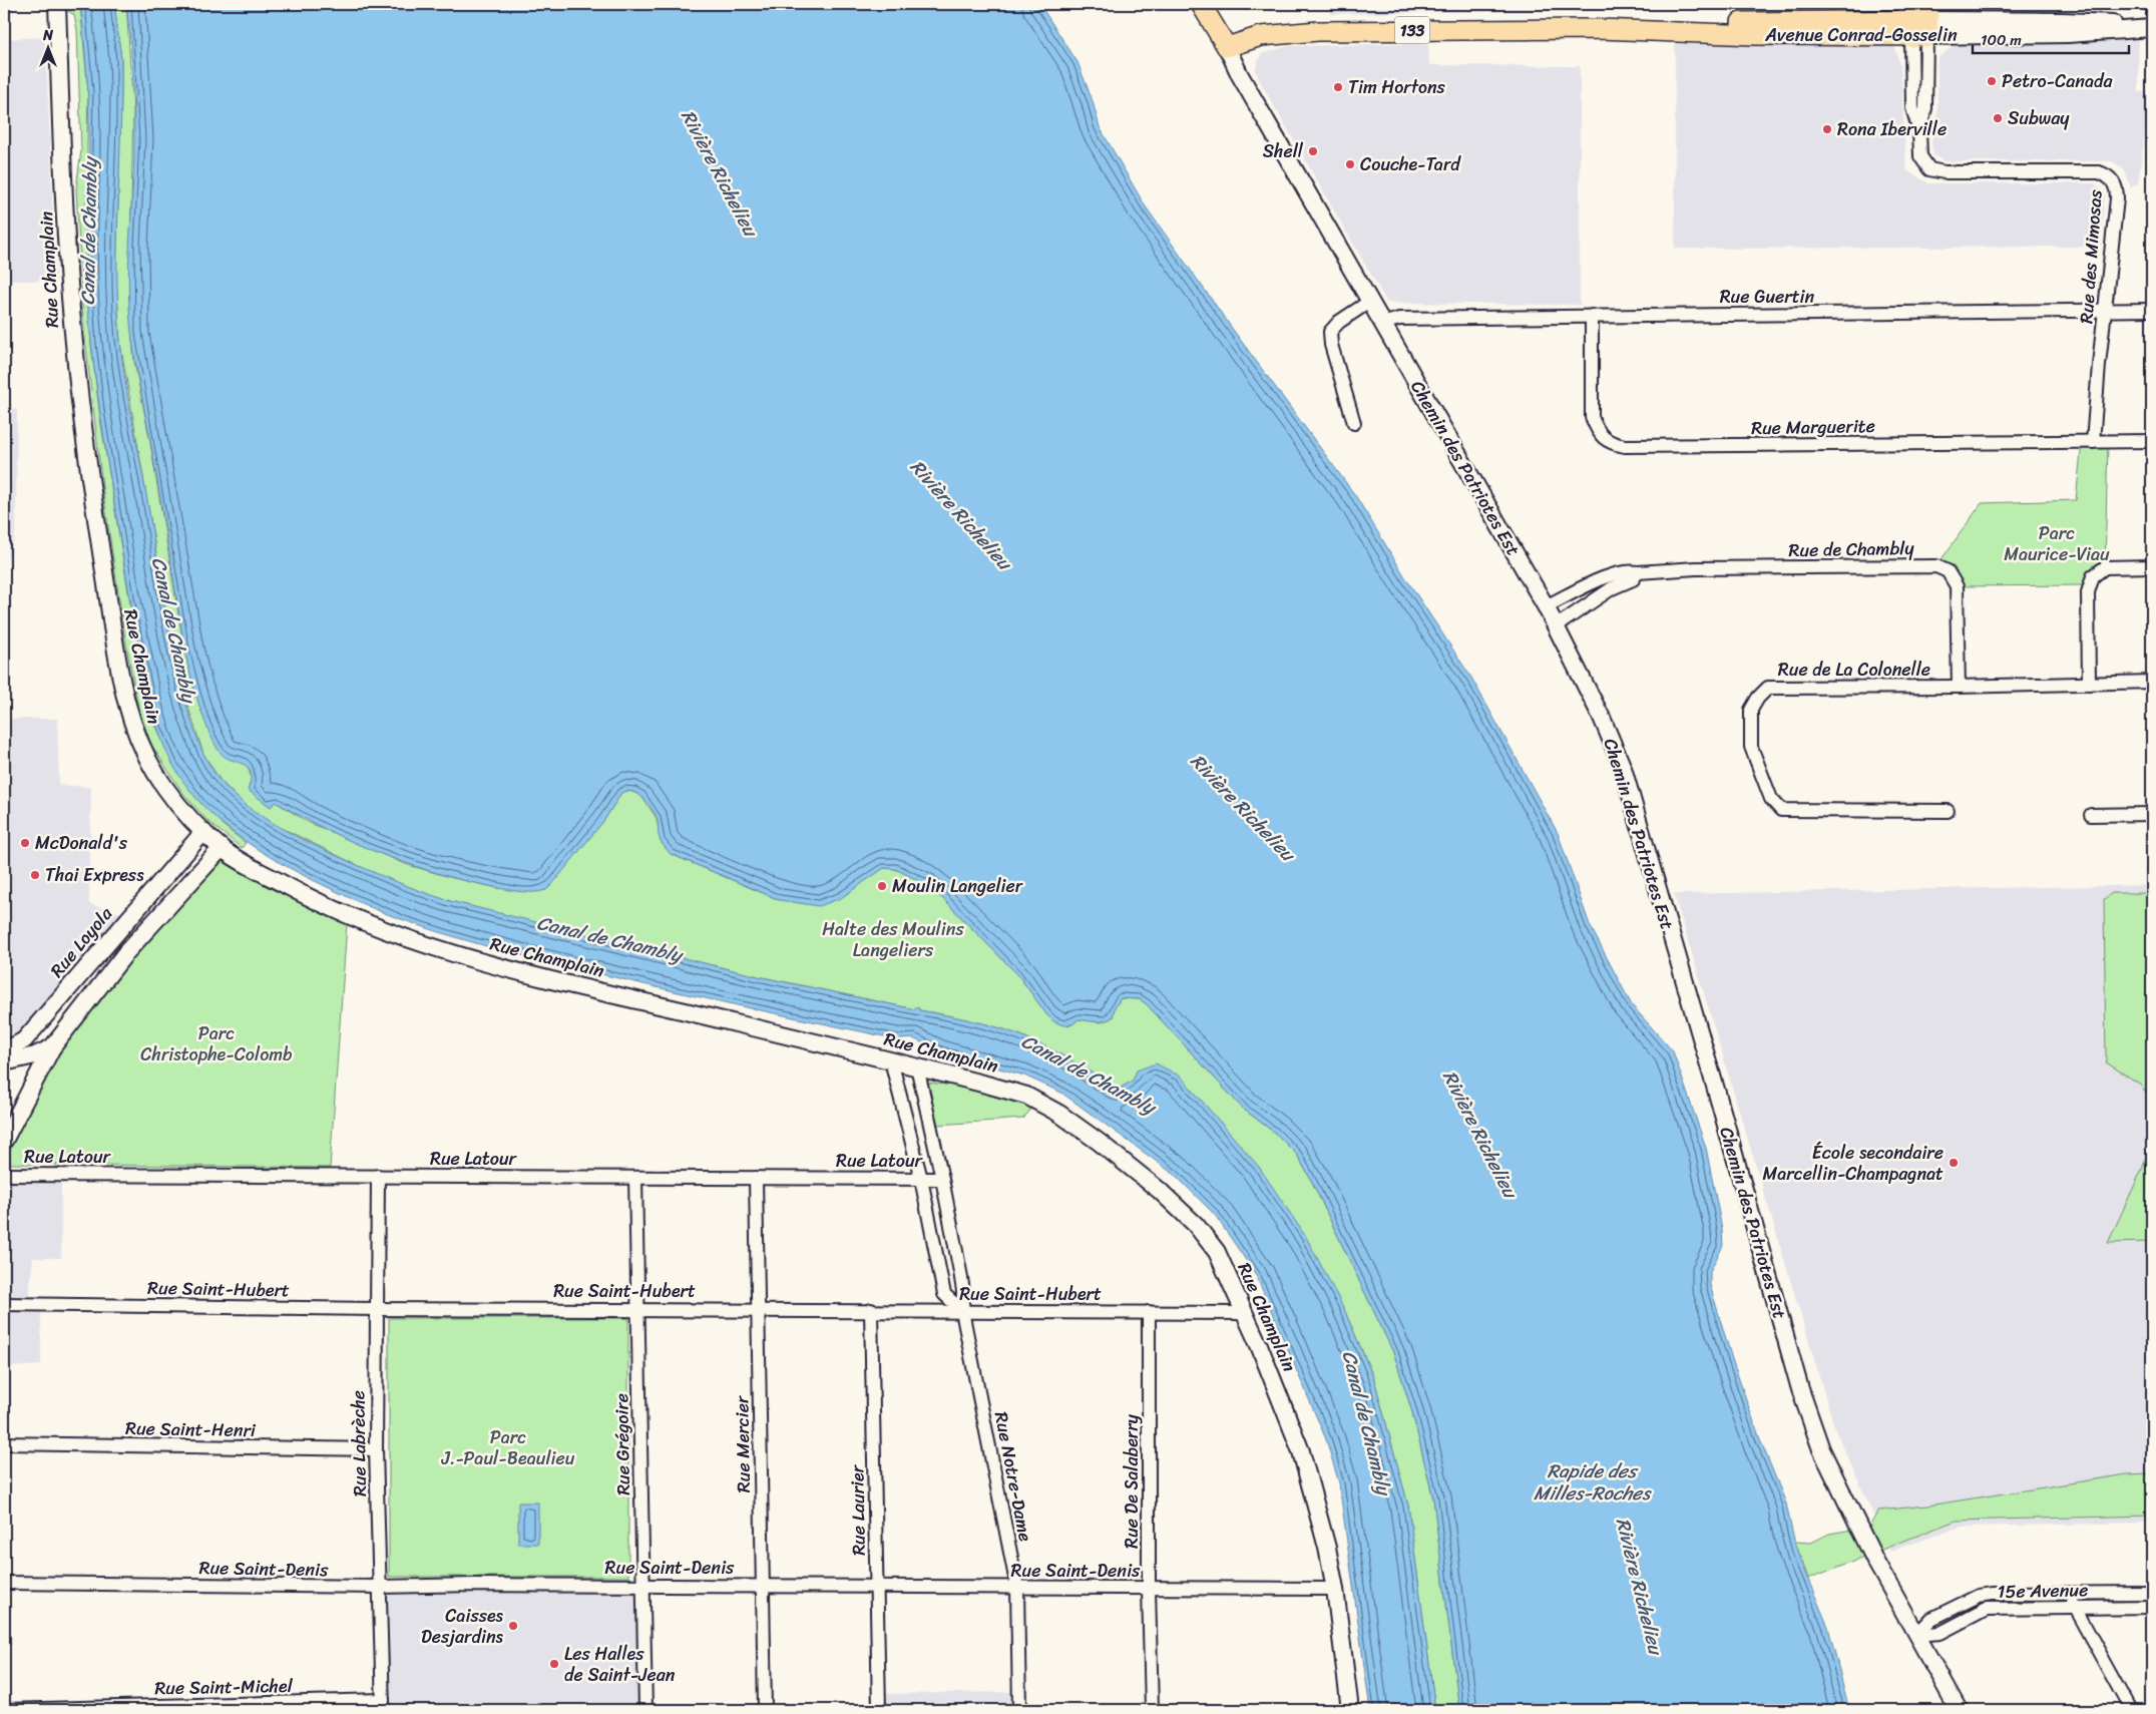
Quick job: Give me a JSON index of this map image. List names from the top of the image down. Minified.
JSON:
{"streets":{"main road":["133","Avenue Conrad-Gosselin","Chemin des Patriotes Est"],"street":["Rue des Mimosas","Rue Champlain","Rue Guertin","Rue Marguerite","Rue de Chambly","Rue de La Colonelle","Rue Loyola","Rue Latour","Rue Saint-Hubert","Rue Saint-Henri","Rue Labrèche","Rue Grégoire","Rue Mercier","Rue Notre-Dame","Rue De Salaberry","Rue Laurier","Rue Saint-Denis","15e Avenue","Rue Saint-Michel"]},"crossings":[["Avenue Conrad-Gosselin","Rue des Mimosas"],["Avenue Conrad-Gosselin","Chemin des Patriotes Est"],["Rue des Mimosas","Rue Guertin"],["Rue des Mimosas","Rue Marguerite"],["Rue Champlain","Rue Loyola"],["Rue Champlain","Rue Saint-Hubert"],["Rue Champlain","Rue Notre-Dame"],["Rue Champlain","Rue Saint-Denis"],["Rue Guertin","Rue Marguerite"],["Rue Guertin","Chemin des Patriotes Est"],["Chemin des Patriotes Est","Rue de Chambly"],["Chemin des Patriotes Est","15e Avenue"],["Rue de Chambly","Rue de La Colonelle"],["Rue Latour","Rue Labrèche"],["Rue Latour","Rue Grégoire"],["Rue Latour","Rue Mercier"],["Rue Latour","Rue Notre-Dame"],["Rue Saint-Hubert","Rue Labrèche"],["Rue Saint-Hubert","Rue Grégoire"],["Rue Saint-Hubert","Rue Mercier"],["Rue Saint-Hubert","Rue Notre-Dame"],["Rue Saint-Hubert","Rue De Salaberry"],["Rue Saint-Hubert","Rue Laurier"],["Rue Saint-Henri","Rue Labrèche"],["Rue Labrèche","Rue Saint-Denis"],["Rue Labrèche","Rue Saint-Michel"],["Rue Grégoire","Rue Saint-Denis"],["Rue Mercier","Rue Saint-Denis"],["Rue Notre-Dame","Rue Saint-Denis"],["Rue De Salaberry","Rue Saint-Denis"],["Rue Laurier","Rue Saint-Denis"]],"water":["Rivière Richelieu","Canal de Chambly","Rapide des Milles-Roches"],"parks":["Parc Maurice-Viau","Halte des Moulins Langeliers","Parc Christophe-Colomb","Parc J.-Paul-Beaulieu"],"places":["Petro-Canada","Tim Hortons","Subway","Rona Iberville","Shell","Couche-Tard","McDonald's","Thai Express","Moulin Langelier","École secondaire Marcellin-Champagnat","Caisses Desjardins","Les Halles de Saint-Jean"],"scale_bar":"100 m","north":"top"}
